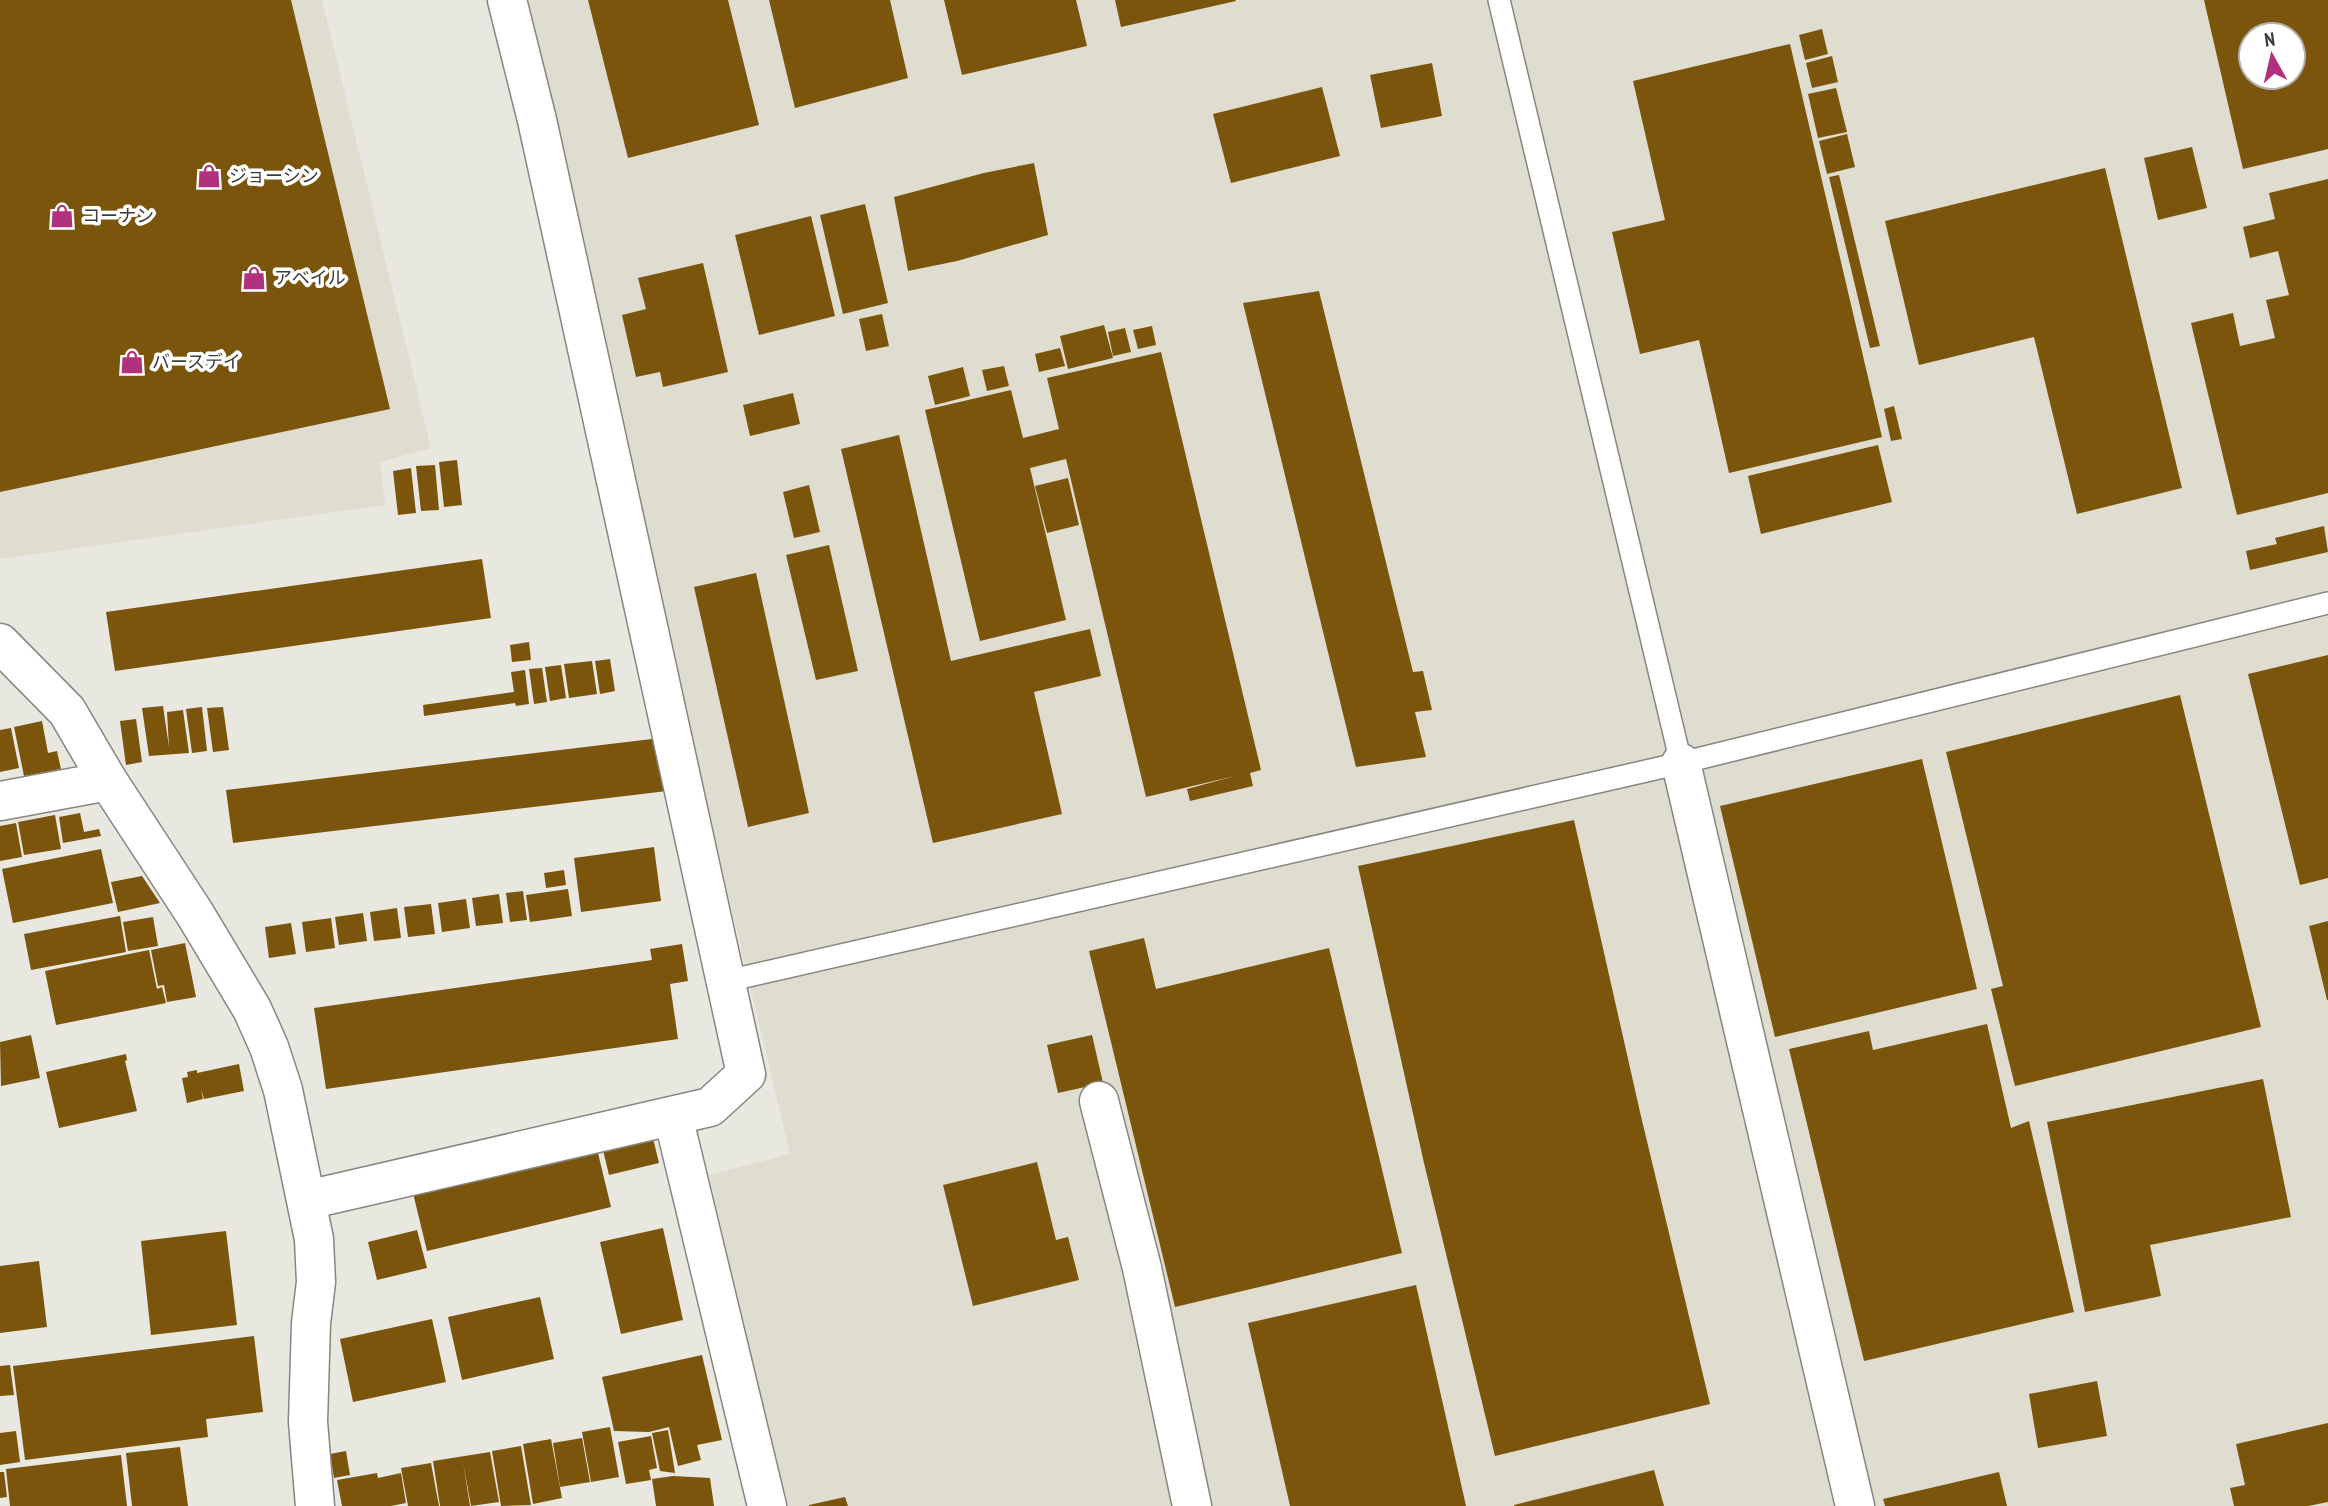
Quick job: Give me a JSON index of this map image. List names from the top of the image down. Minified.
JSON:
{"places":{"shop":["ジョーシン","コーナン","アベイル","バースデイ"]},"north":"top"}
